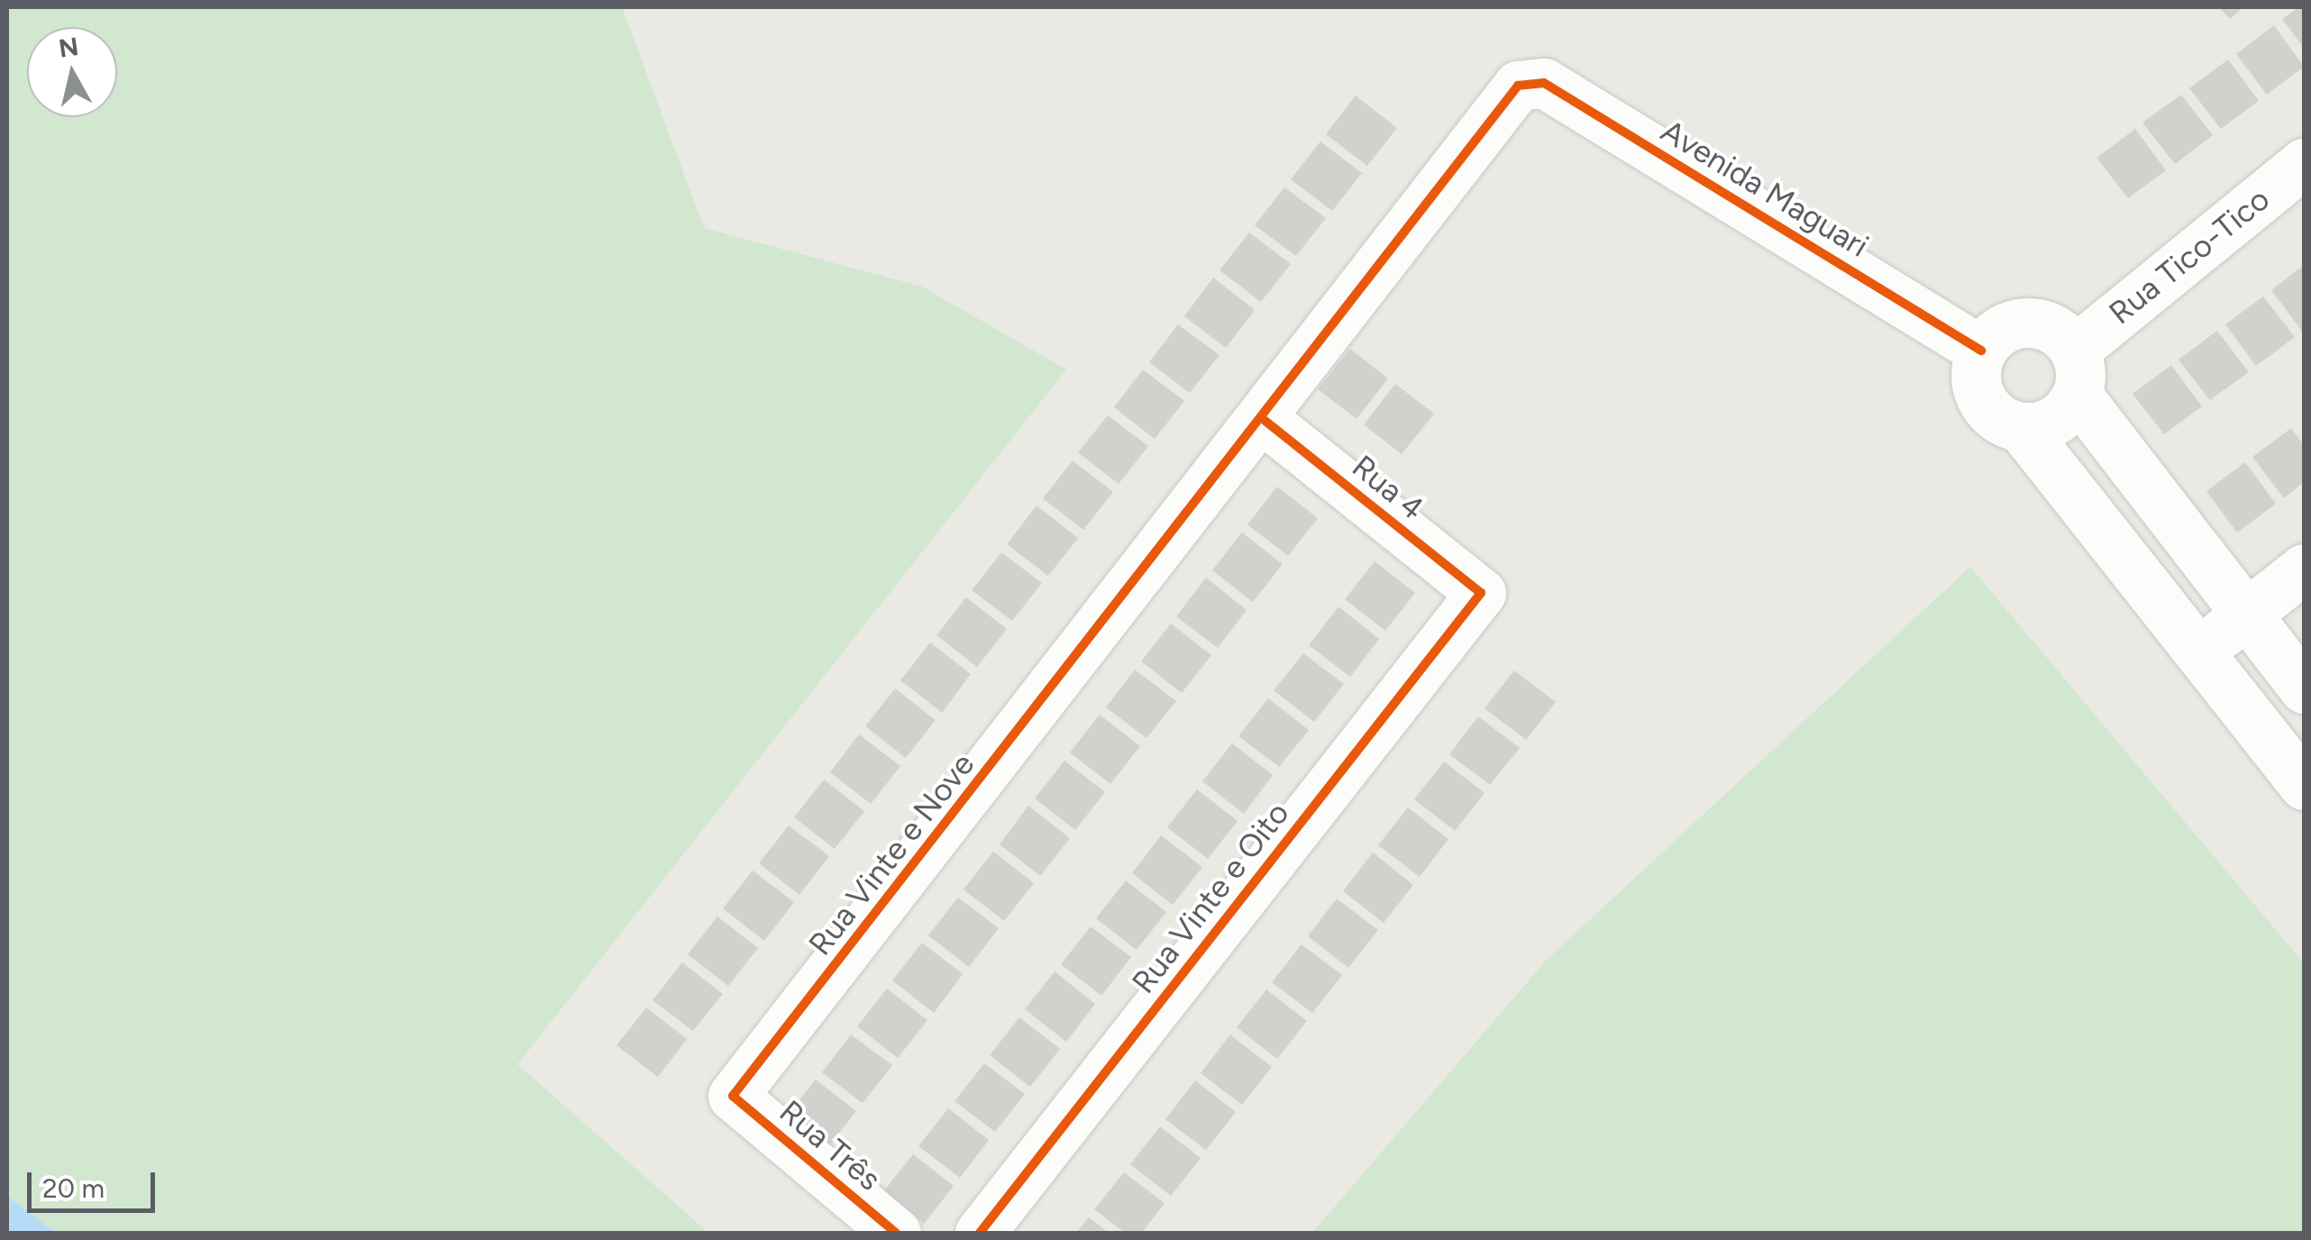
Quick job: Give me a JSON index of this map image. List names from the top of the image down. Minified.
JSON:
{"streets":{"street":["Avenida Maguari","Rua Tico-Tico","Rua 4","Rua Vinte e Nove","Rua Vinte e Oito","Rua Três"]},"crossings":[["Avenida Maguari","Rua Tico-Tico"],["Avenida Maguari","Rua Vinte e Nove"],["Rua 4","Rua Vinte e Nove"],["Rua 4","Rua Vinte e Oito"],["Rua Vinte e Nove","Rua Três"]],"scale_bar":"20 m","north":"top"}
